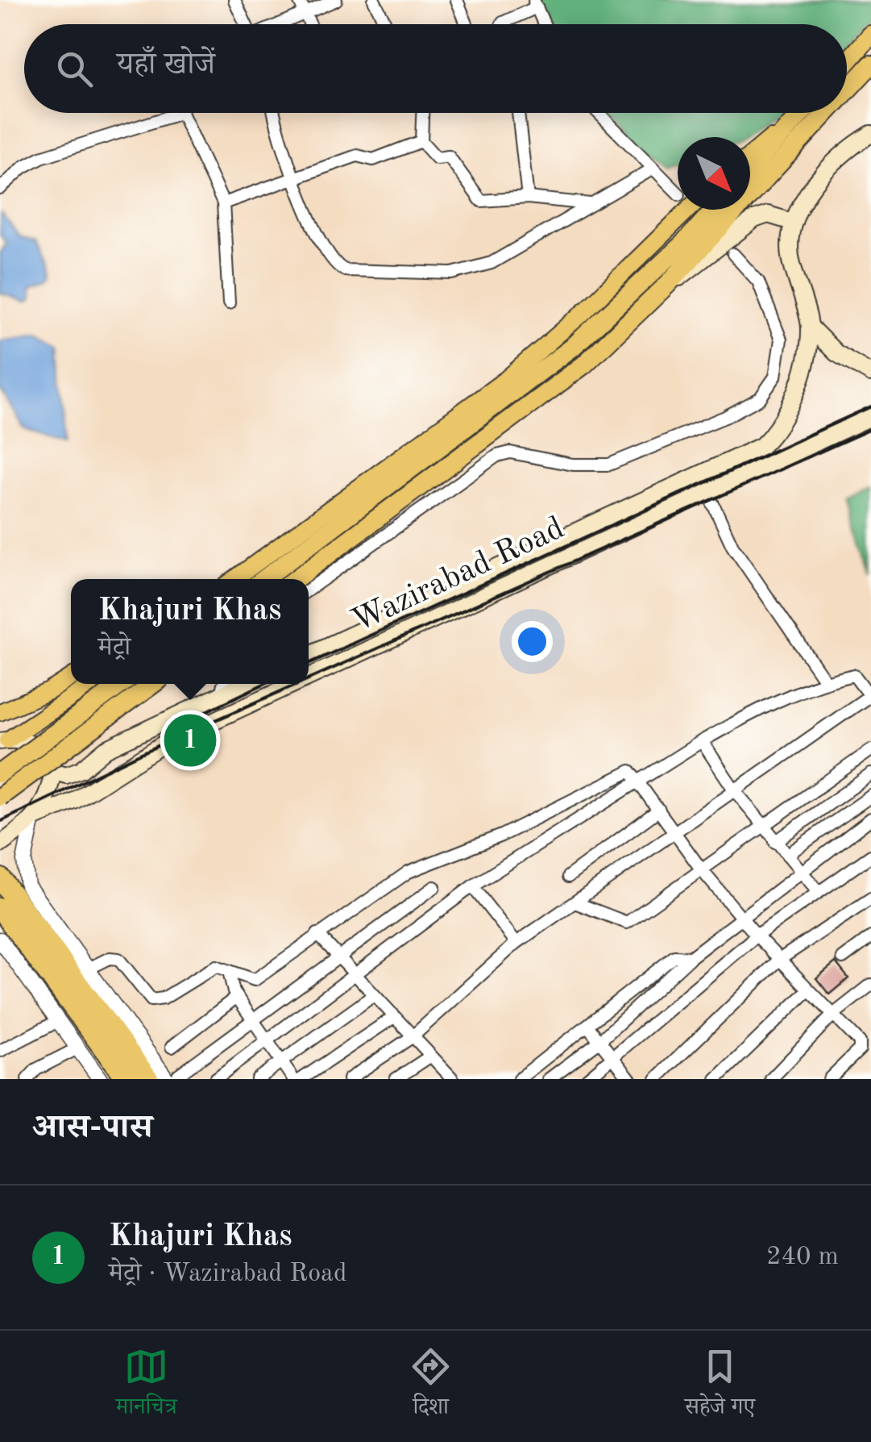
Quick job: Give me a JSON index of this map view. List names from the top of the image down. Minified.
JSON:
{"streets":{"main road":["Wazirabad Road"]},"north":"bottom right","page":{"search":"यहाँ खोजें","popup":["Khajuri Khas","मेट्रो"],"pins":"1","heading":"आस-पास","list":[{"mark":"1","name":"Khajuri Khas","note":"मेट्रो · Wazirabad Road","value":"240 m"}],"nav":["मानचित्र","दिशा","सहेजे गए"]}}
